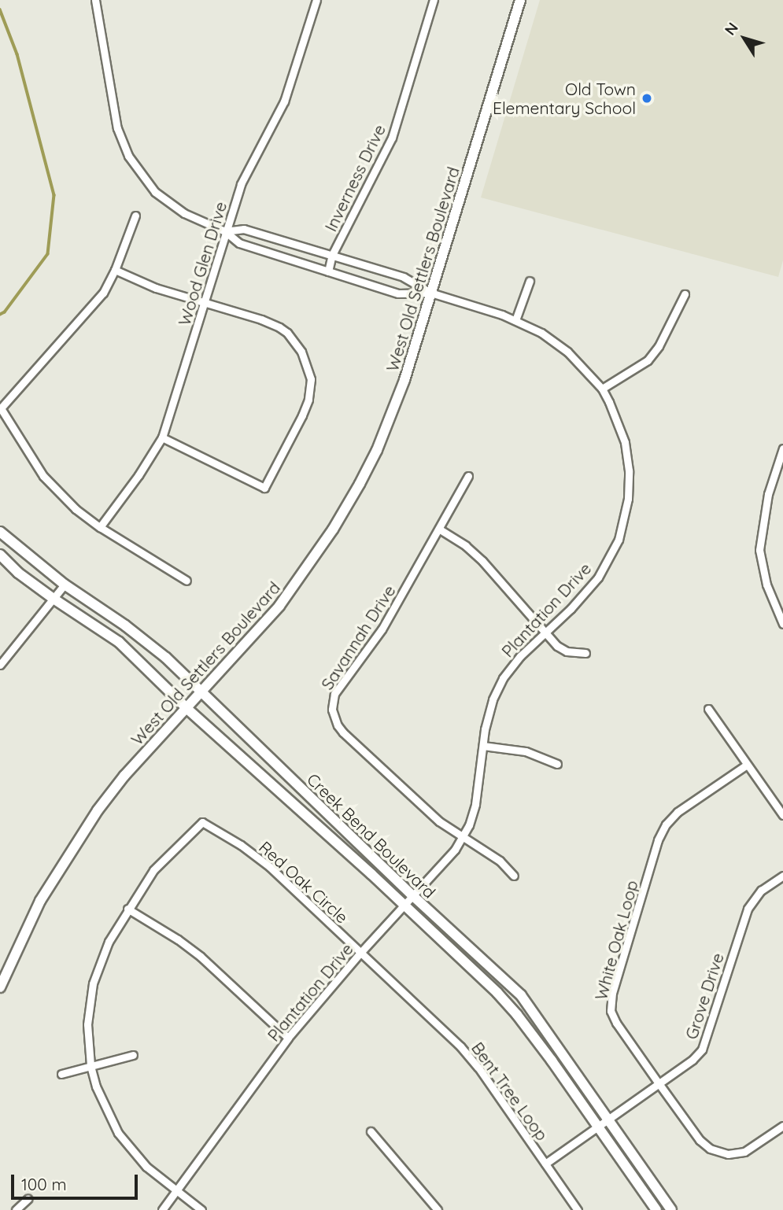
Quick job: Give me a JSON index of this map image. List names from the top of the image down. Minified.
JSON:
{"streets":{"street":["Inverness Drive","Wood Glen Drive","West Old Settlers Boulevard","Plantation Drive","Savannah Drive","Creek Bend Boulevard","Red Oak Circle","White Oak Loop","Grove Drive","Bent Tree Loop"]},"crossings":[["Inverness Drive","Plantation Drive"],["Wood Glen Drive","Plantation Drive"],["West Old Settlers Boulevard","Plantation Drive"],["West Old Settlers Boulevard","Creek Bend Boulevard"],["Plantation Drive","Savannah Drive"],["Plantation Drive","Creek Bend Boulevard"],["Plantation Drive","Red Oak Circle"],["Plantation Drive","Bent Tree Loop"],["Creek Bend Boulevard","Grove Drive"],["Red Oak Circle","Bent Tree Loop"],["White Oak Loop","Grove Drive"],["Grove Drive","Bent Tree Loop"]],"places":["Old Town Elementary School"],"scale_bar":"100 m","north":"top left"}
